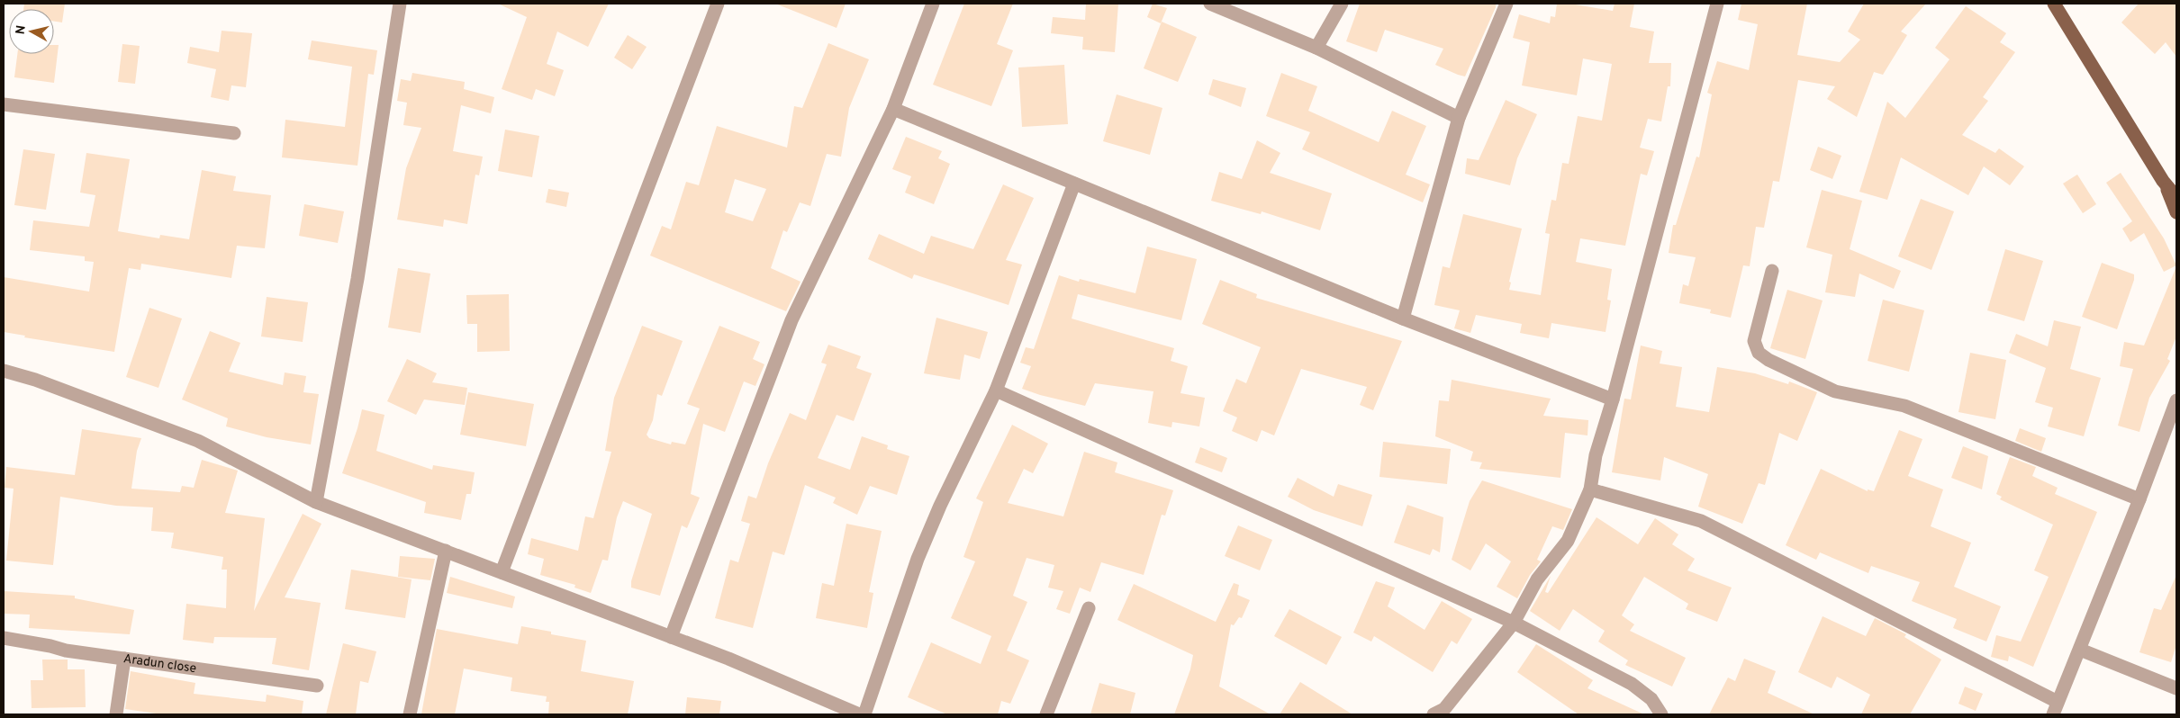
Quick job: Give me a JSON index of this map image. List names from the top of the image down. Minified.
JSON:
{"streets":{"street":["Aradun close"]},"north":"left"}
